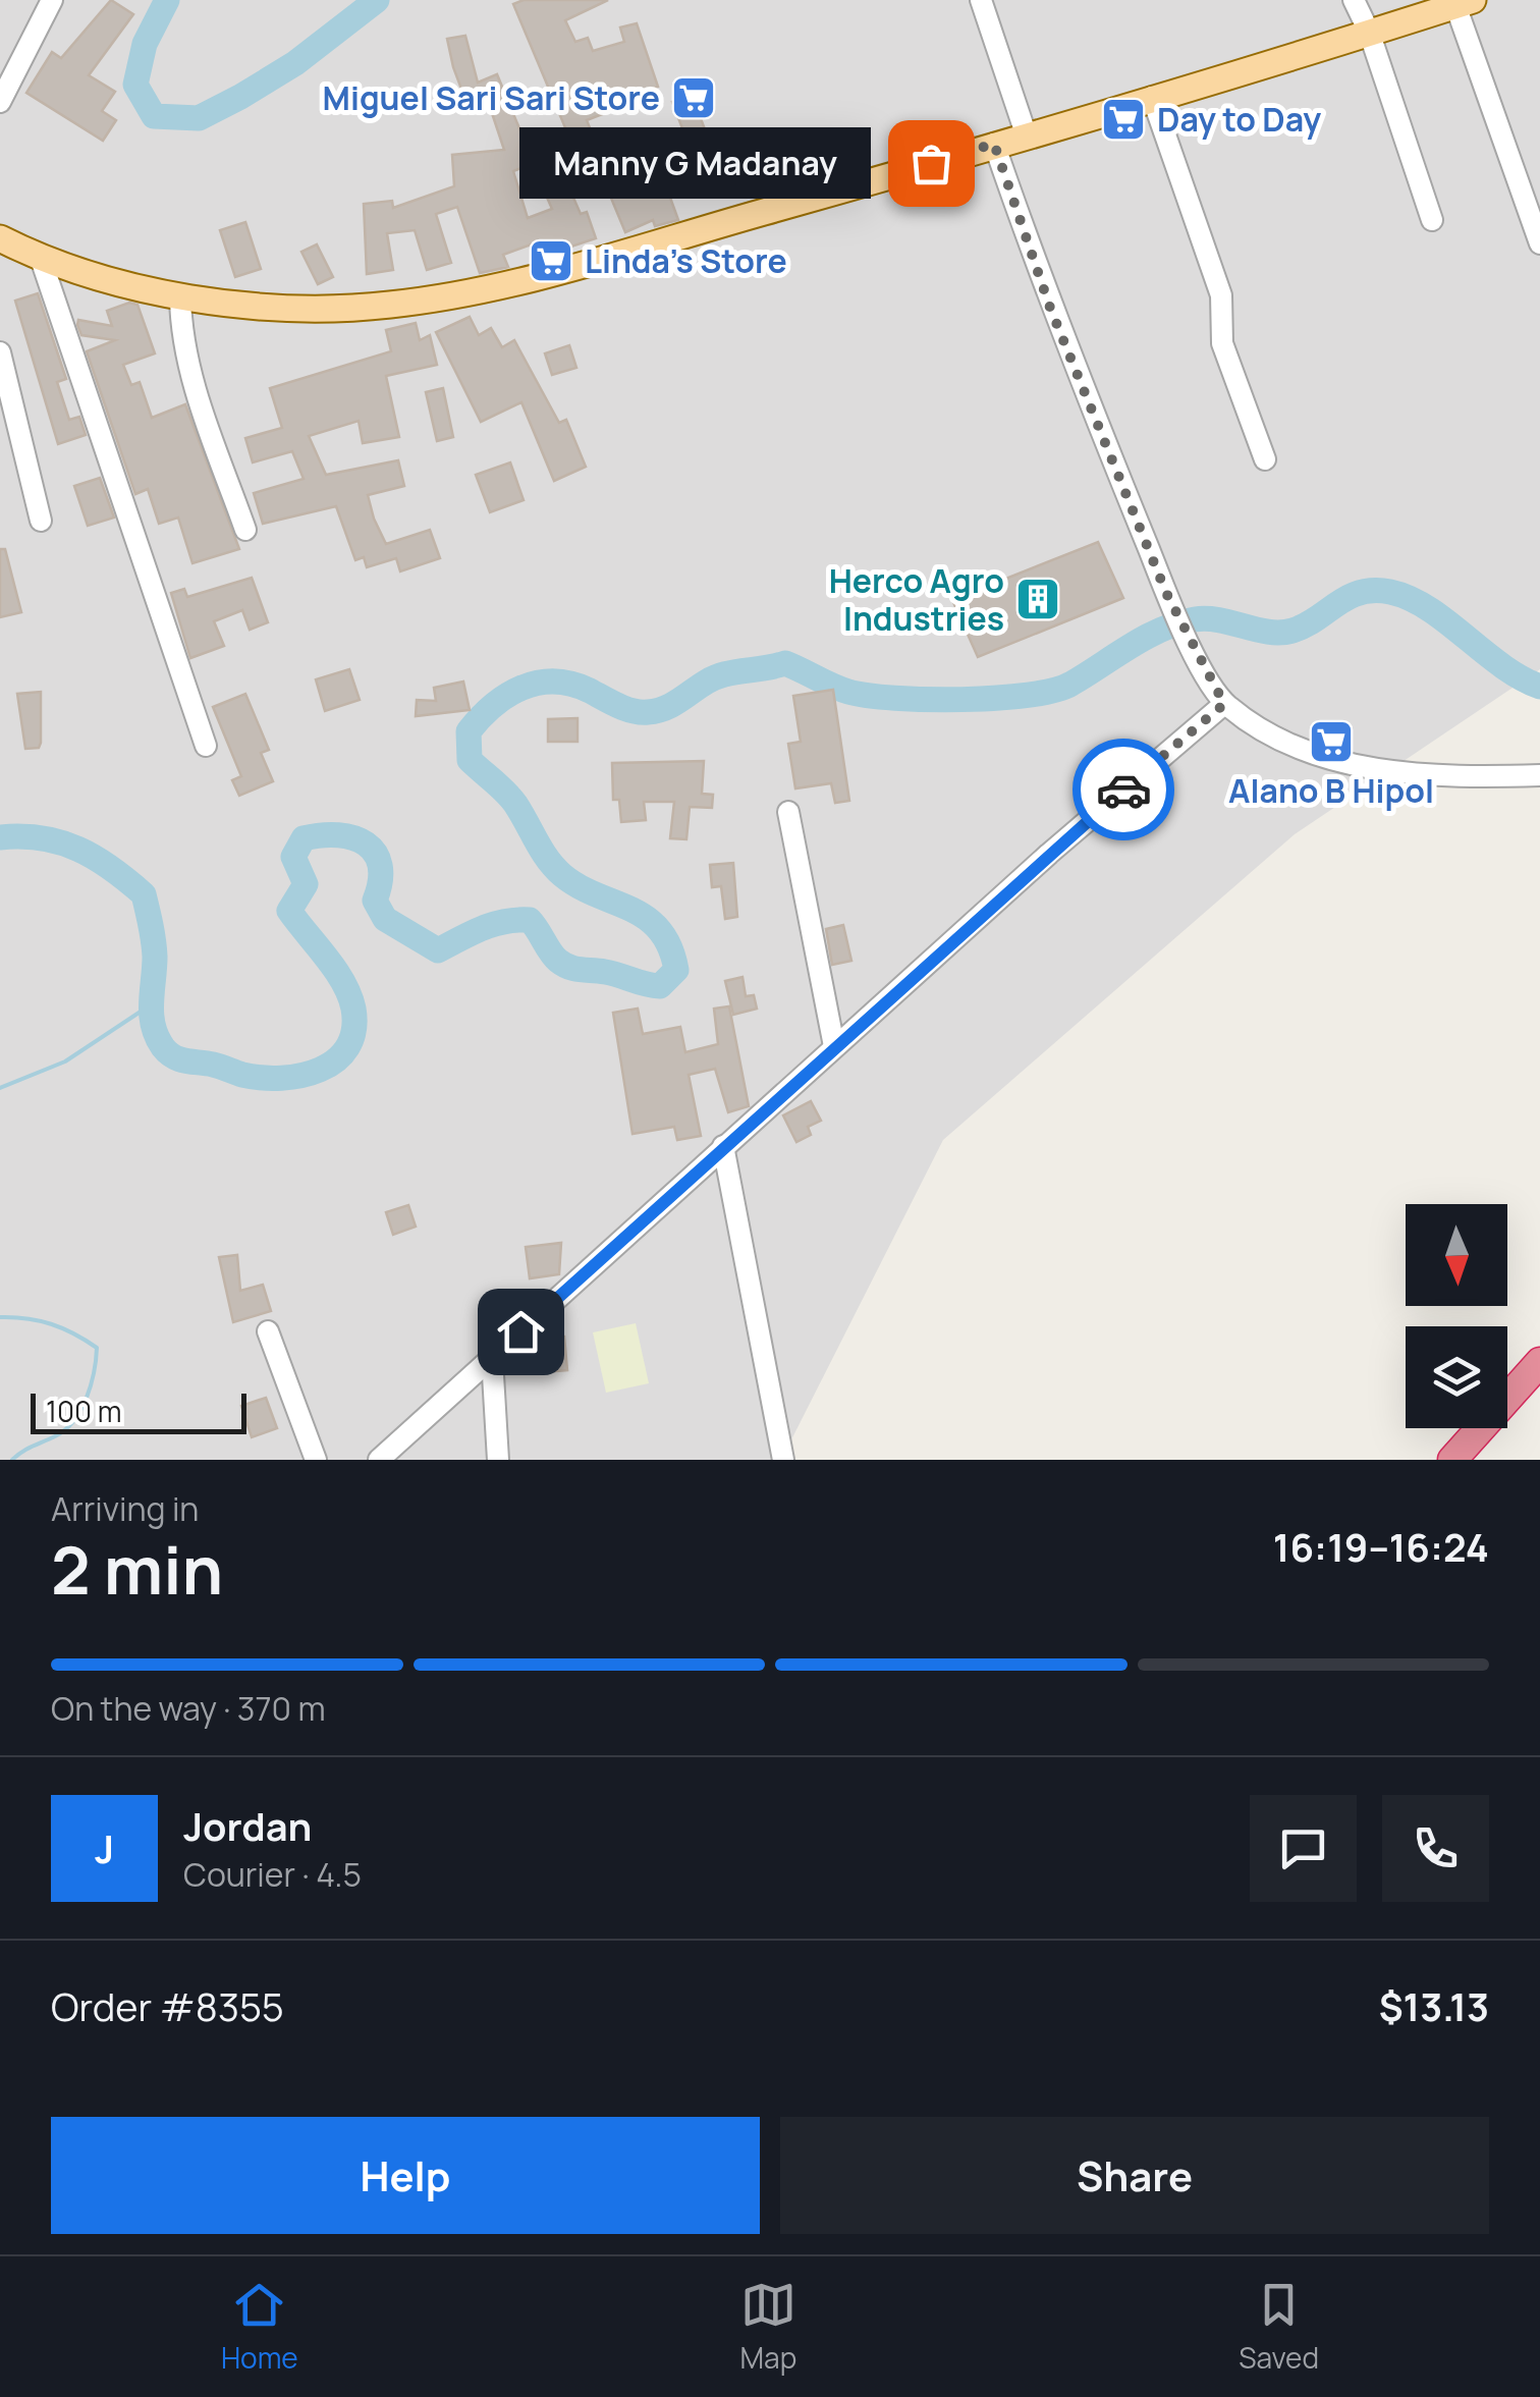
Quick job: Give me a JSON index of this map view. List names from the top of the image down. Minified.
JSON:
{"places":{"supermarket":["Miguel Sari Sari Store","Day to Day","Linda's Store","Alano B Hipol"],"other":["Manny G Madanay"],"building":["Herco Agro Industries"]},"scale_bar":"100 m","north":"bottom","page":{"bubble":"Manny G Madanay","scale":"100 m","heading":["2 min","Arriving in","16:19–16:24"],"panel":["Jordan","Courier · 4.5","Order #8355","$13.13"],"bar":"On the way · 370 m","round":"J","buttons":["Help","Share"],"tabs":["Home","Map","Saved"]}}
